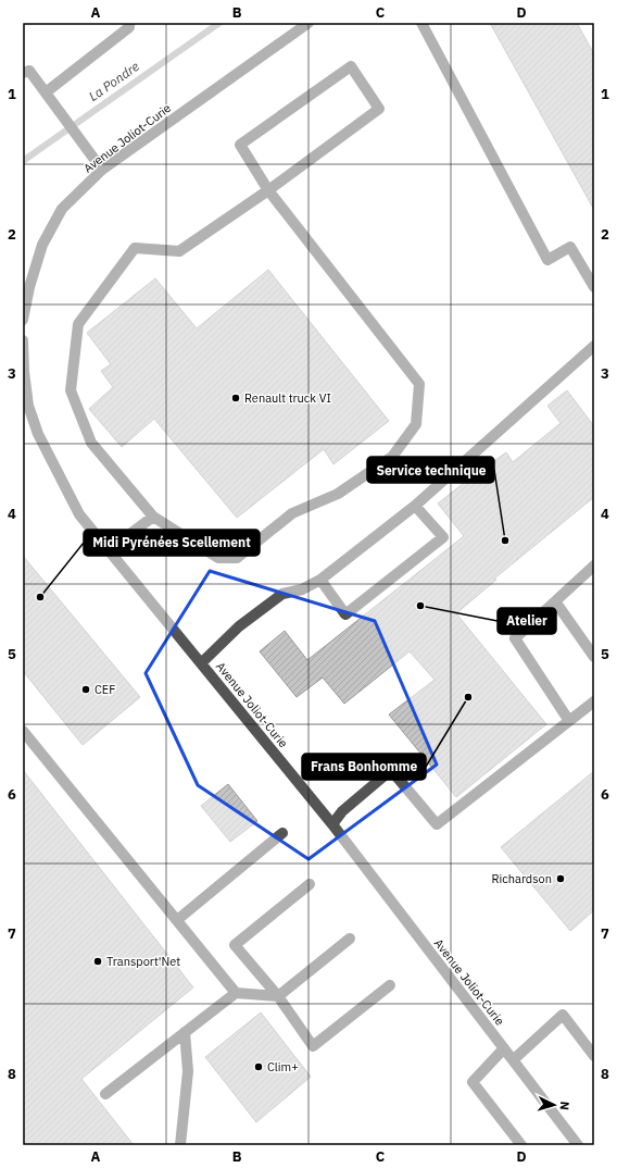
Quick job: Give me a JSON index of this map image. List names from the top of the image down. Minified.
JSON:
{"streets":{"street":["Avenue Joliot-Curie"]},"water":["La Pondre"],"places":["Renault truck VI","Service technique","Midi Pyrénées Scellement","Atelier","CEF","Frans Bonhomme","Richardson","Transport'Net","Clim+"],"north":"right","grid":{"columns":["A","B","C","D"],"rows":["1","2","3","4","5","6","7","8"]}}
